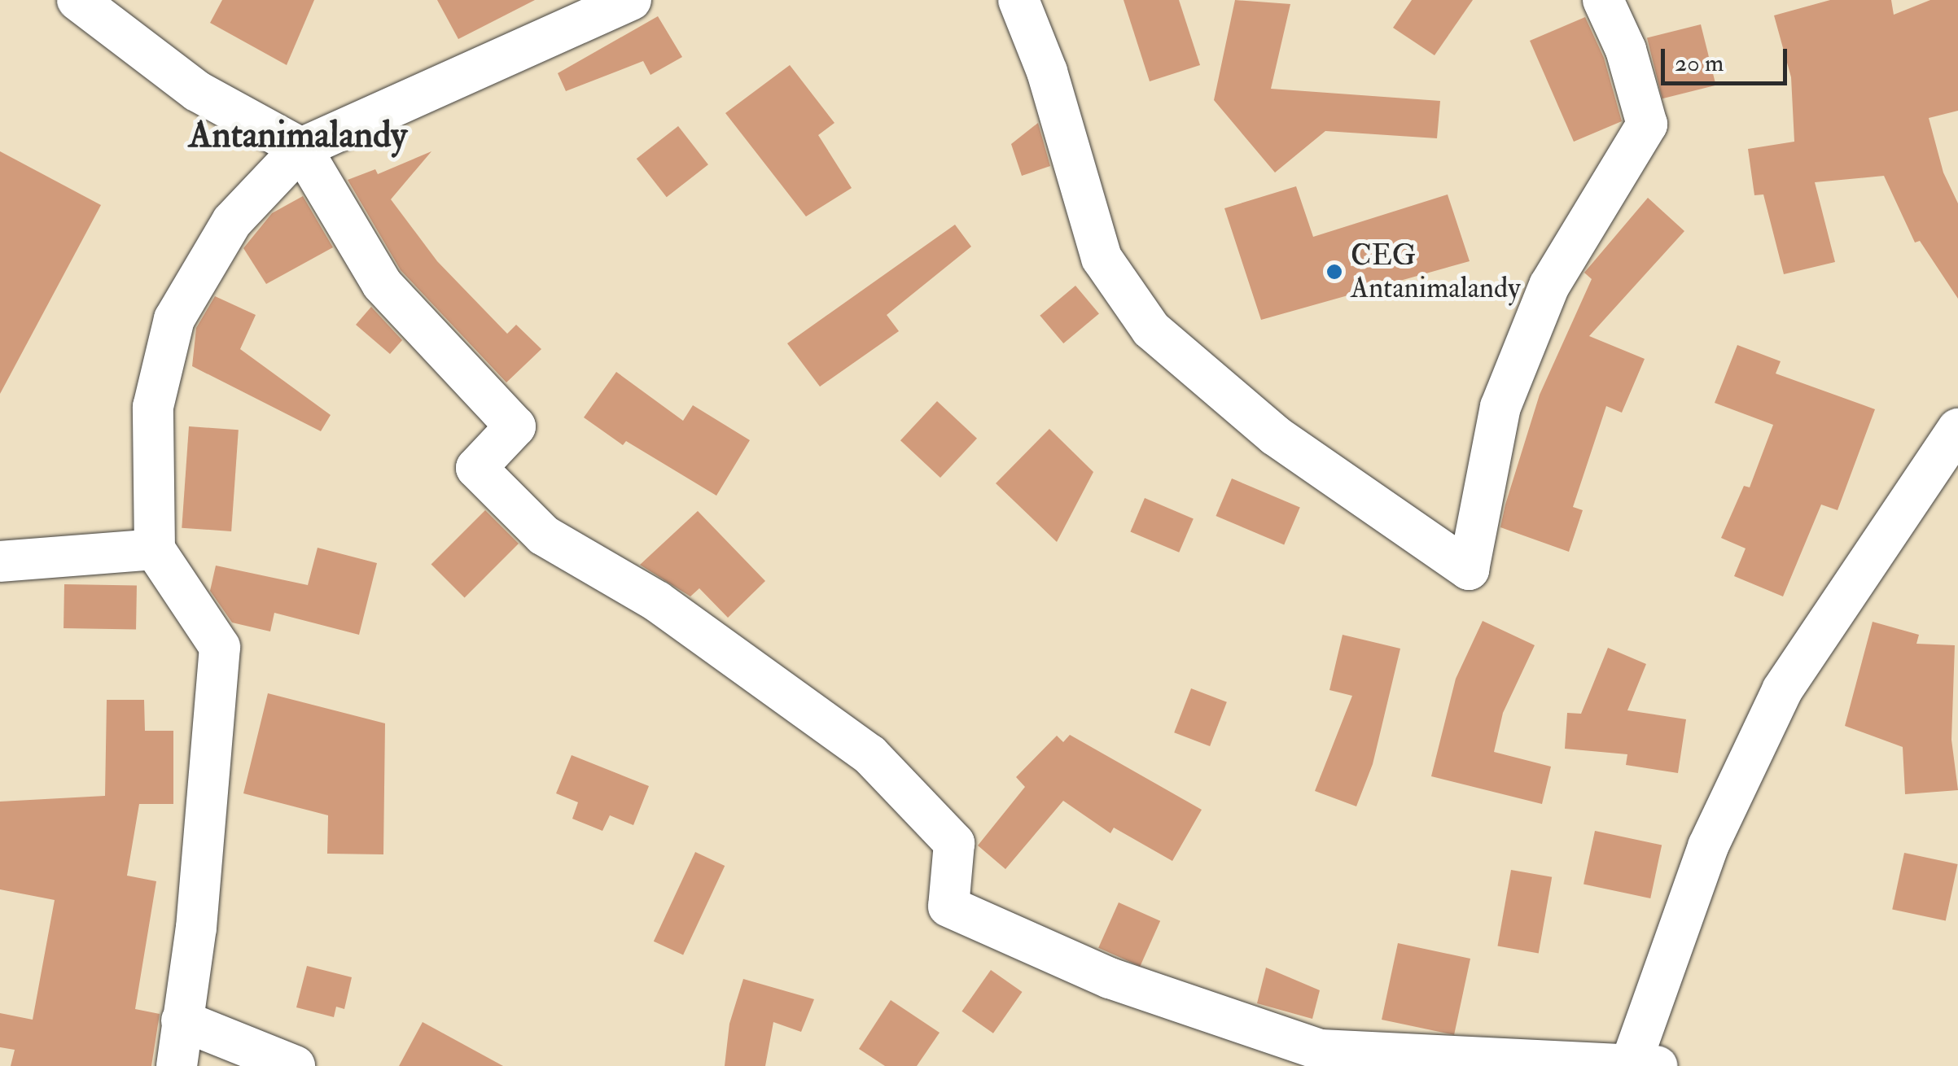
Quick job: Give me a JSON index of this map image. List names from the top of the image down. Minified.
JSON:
{"districts":["Antanimalandy"],"places":["CEG Antanimalandy"],"scale_bar":"20 m"}
